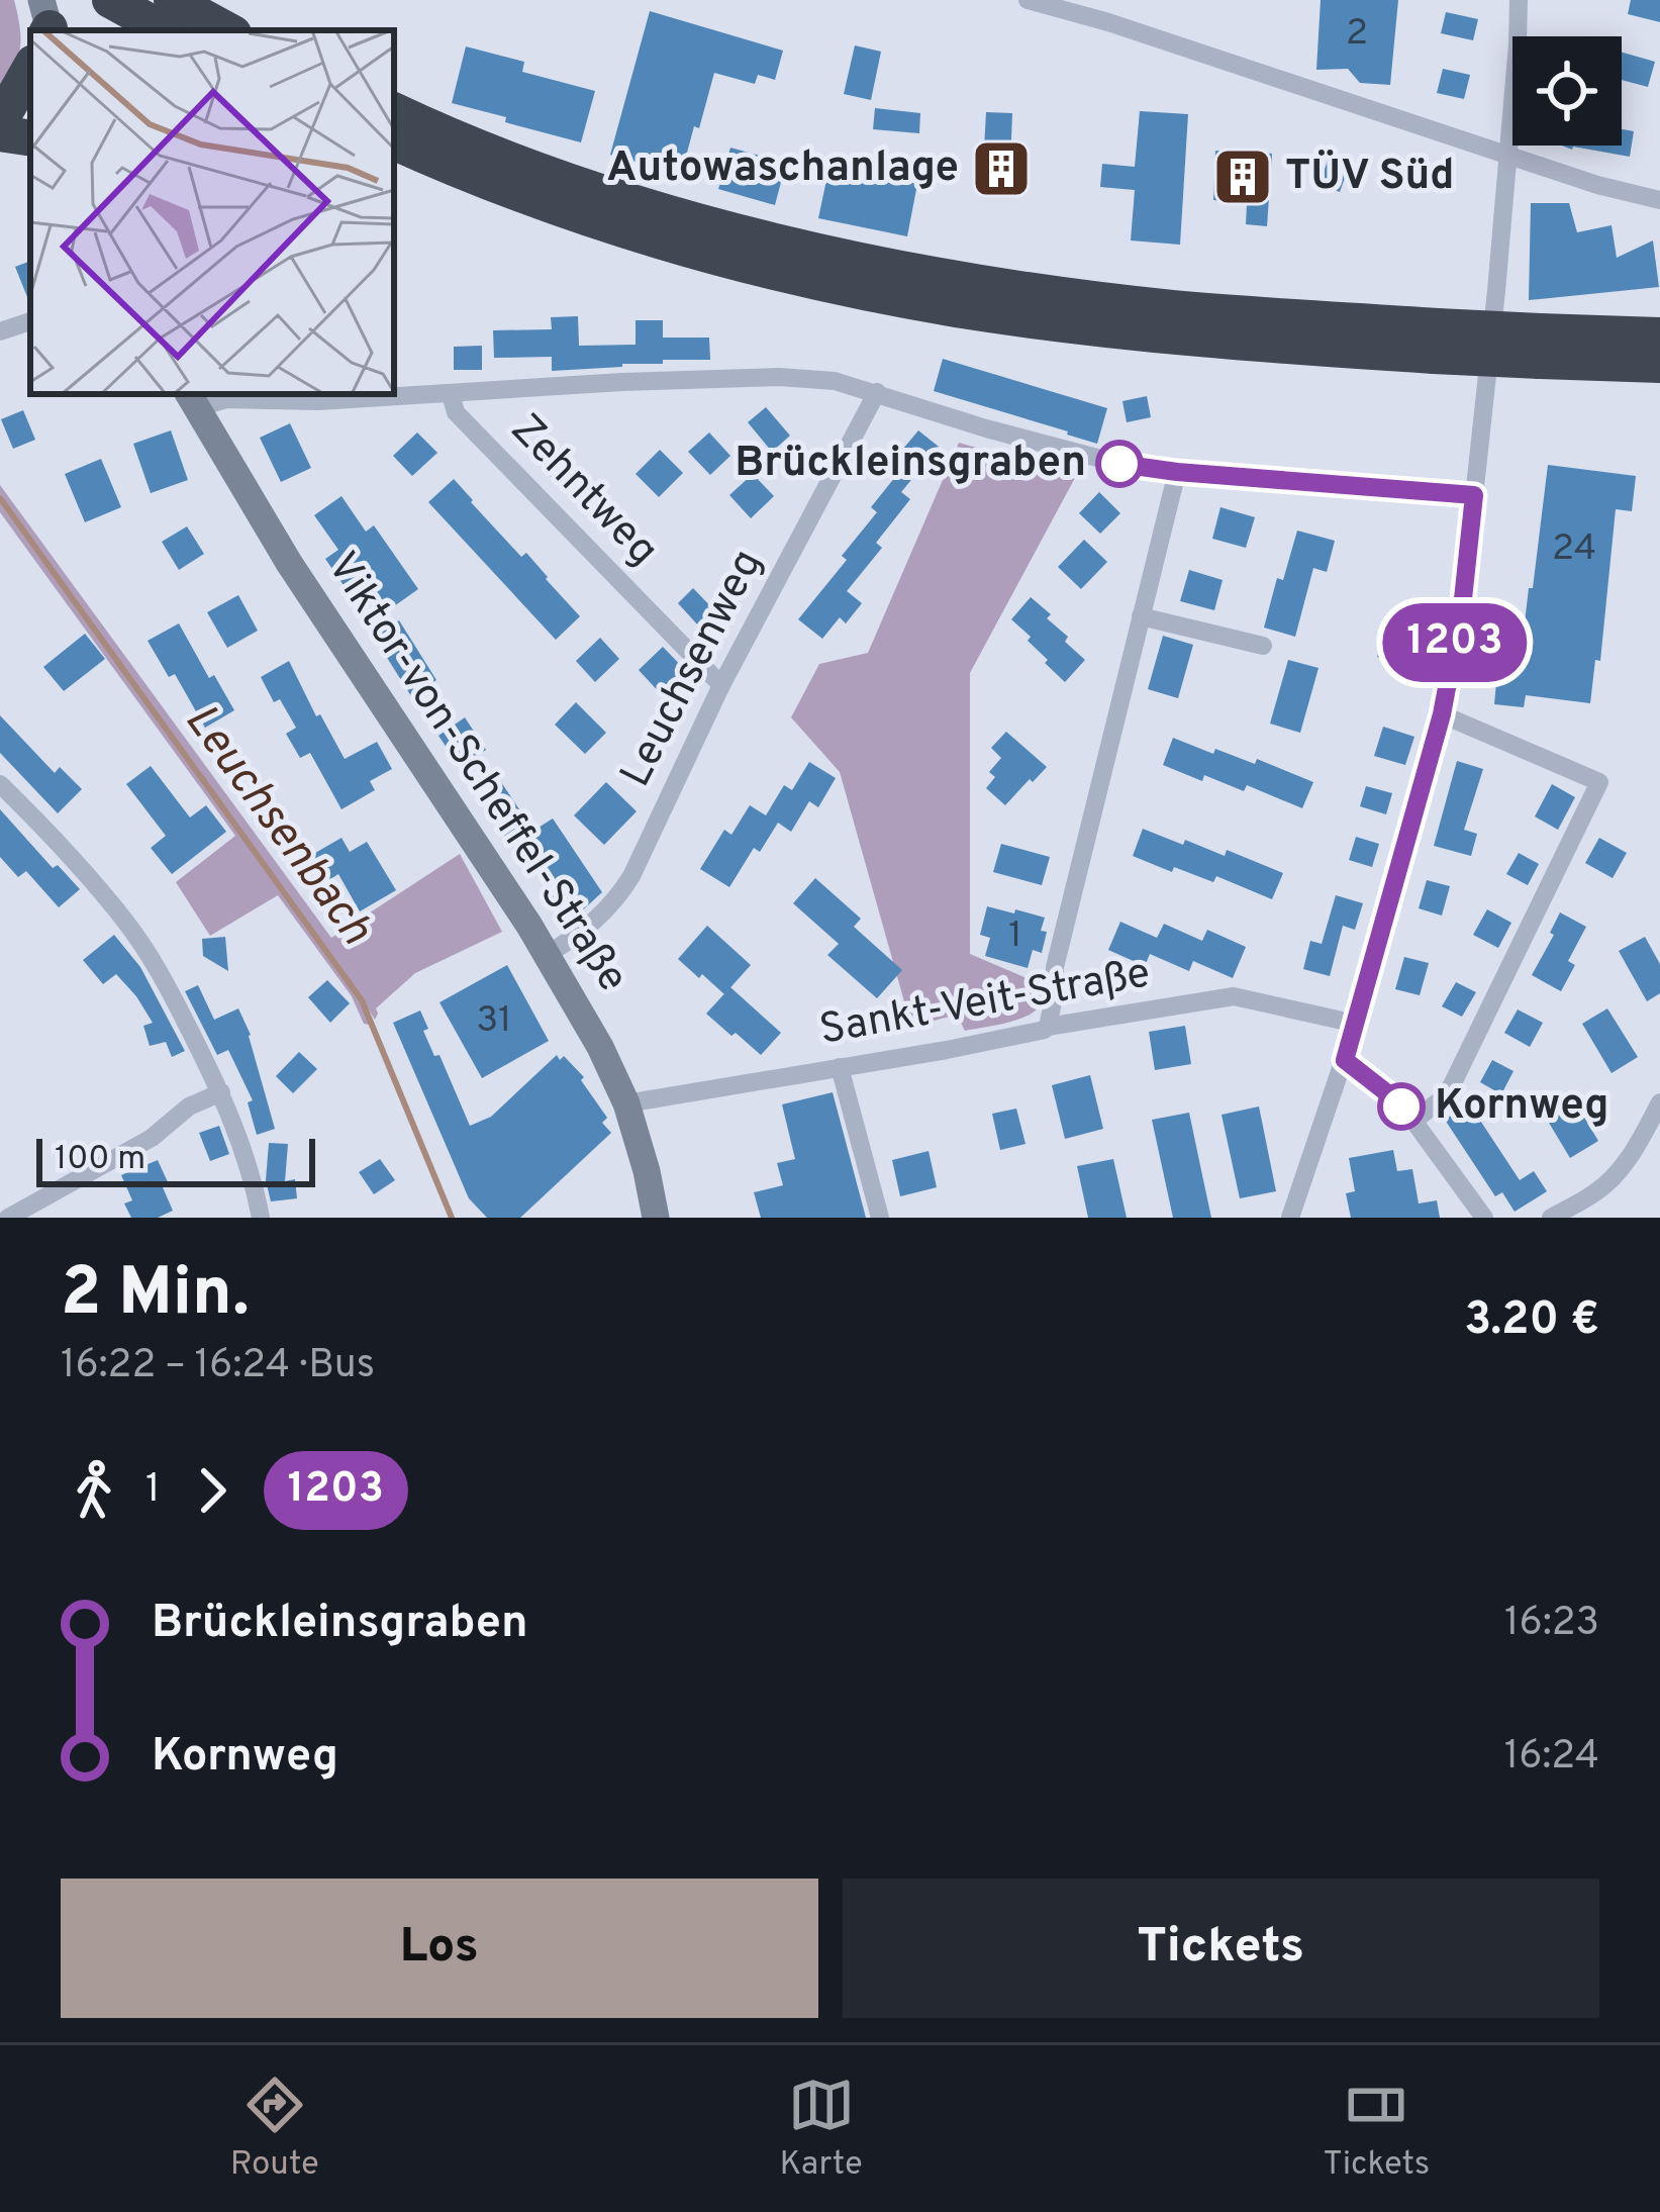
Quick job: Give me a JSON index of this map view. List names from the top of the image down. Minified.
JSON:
{"streets":{"street":["Zehntweg","Leuchsenweg","Viktor-von-Scheffel-Straße","Sankt-Veit-Straße"]},"crossings":[["Zehntweg","Leuchsenweg"],["Leuchsenweg","Viktor-von-Scheffel-Straße"],["Viktor-von-Scheffel-Straße","Sankt-Veit-Straße"]],"water":["Leuchsenbach"],"places":{"building":["Autowaschanlage","TÜV Süd"],"other":["Brückleinsgraben","Kornweg"]},"lines":["bus line 1203"],"house_numbers":["2","24","1","31"],"scale_bar":"100 m","page":{"on_map":"1203","scale":"100 m","heading":["2 Min.","16:22 – 16:24 · Bus","3.20 €"],"legs":["1","1203"],"list":[{"name":"Brückleinsgraben","value":"16:23"},{"name":"Kornweg","value":"16:24"}],"buttons":["Los","Tickets"],"tabs":["Route","Karte","Tickets"]}}
